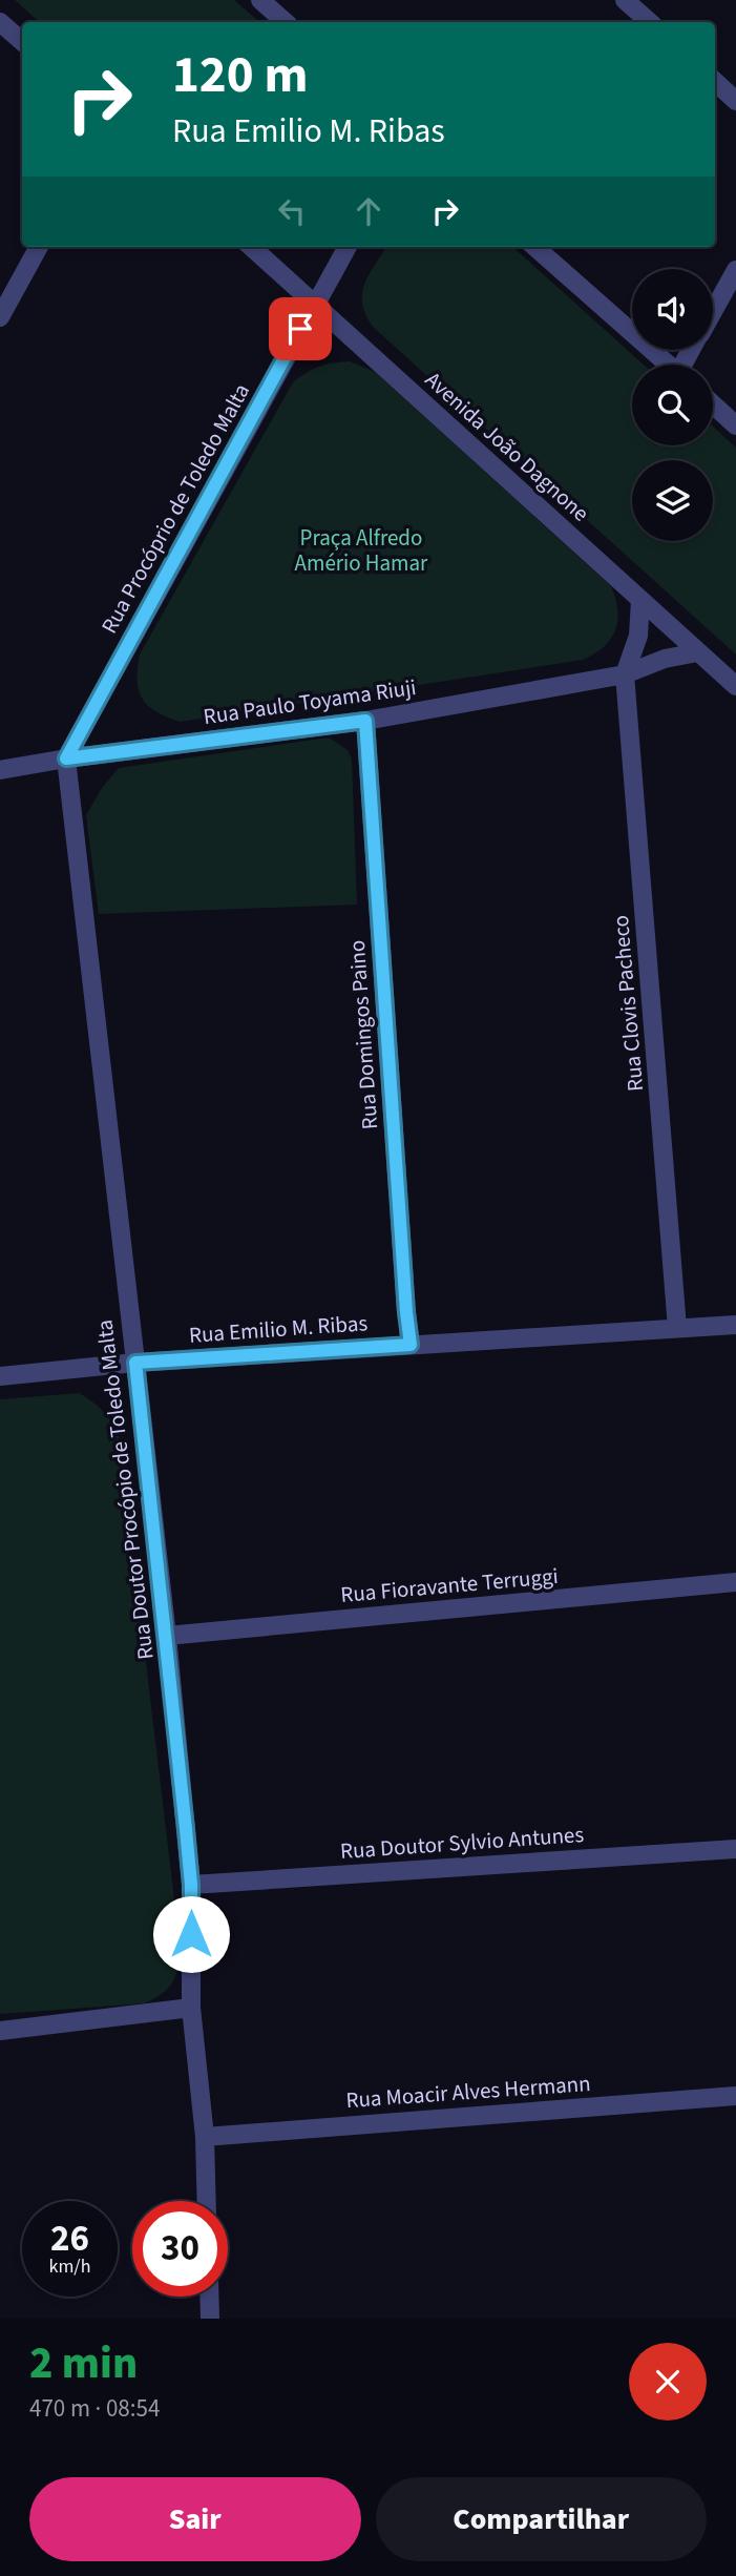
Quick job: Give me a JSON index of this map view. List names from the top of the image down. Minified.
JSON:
{"streets":{"street":["Avenida João Dagnone","Rua Procóprio de Toledo Malta","Rua Paulo Toyama Riuji","Rua Clovis Pacheco","Rua Domingos Paino","Rua Emilio M. Ribas","Rua Doutor Procópio de Toledo Malta","Rua Fioravante Terruggi","Rua Doutor Sylvio Antunes","Rua Moacir Alves Hermann"]},"crossings":[["Avenida João Dagnone","Rua Procóprio de Toledo Malta"],["Avenida João Dagnone","Rua Paulo Toyama Riuji"],["Rua Procóprio de Toledo Malta","Rua Paulo Toyama Riuji"],["Rua Procóprio de Toledo Malta","Rua Doutor Procópio de Toledo Malta"],["Rua Paulo Toyama Riuji","Rua Clovis Pacheco"],["Rua Paulo Toyama Riuji","Rua Domingos Paino"],["Rua Paulo Toyama Riuji","Rua Doutor Procópio de Toledo Malta"],["Rua Clovis Pacheco","Rua Emilio M. Ribas"],["Rua Domingos Paino","Rua Emilio M. Ribas"],["Rua Emilio M. Ribas","Rua Doutor Procópio de Toledo Malta"],["Rua Doutor Procópio de Toledo Malta","Rua Fioravante Terruggi"],["Rua Doutor Procópio de Toledo Malta","Rua Doutor Sylvio Antunes"],["Rua Doutor Procópio de Toledo Malta","Rua Moacir Alves Hermann"]],"parks":["Praça Alfredo Amério Hamar"],"page":{"turn":["120 m","Rua Emilio M. Ribas"],"speed":"26 km/h","limit":"30","heading":["2 min","470 m · 08:54"],"buttons":["Sair","Compartilhar"]}}
